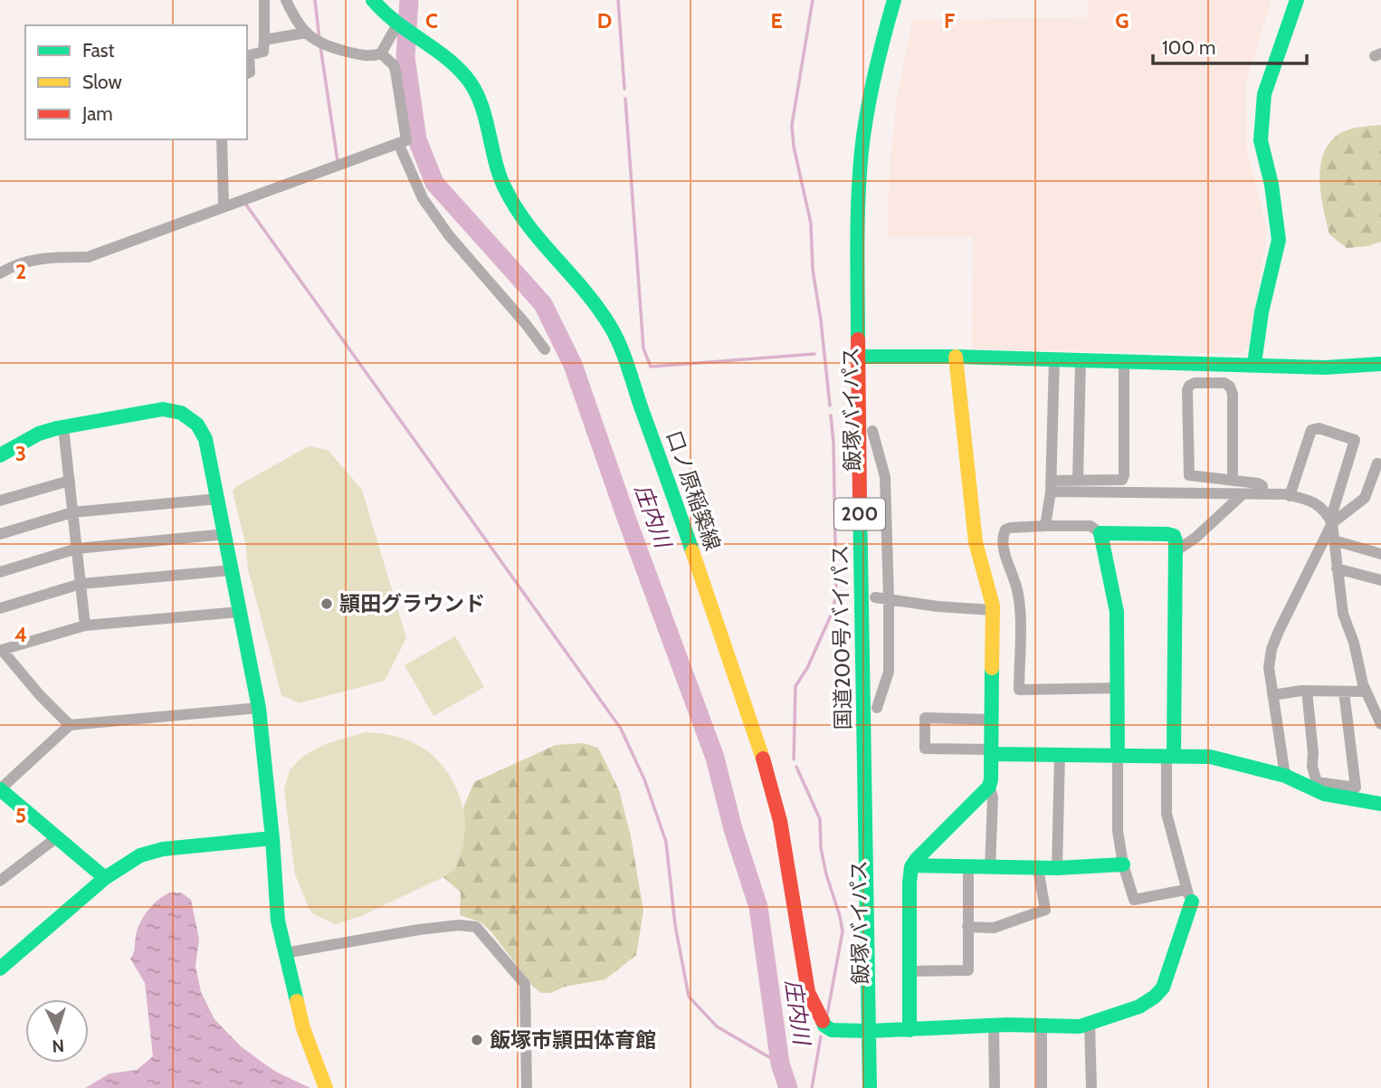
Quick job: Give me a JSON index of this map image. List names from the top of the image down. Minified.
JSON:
{"streets":{"main road":["飯塚バイパス","口ノ原稲築線","200","国道200号バイパス"]},"crossings":[["飯塚バイパス","口ノ原稲築線"],["飯塚バイパス","国道200号バイパス"],["口ノ原稲築線","国道200号バイパス"]],"water":["庄内川"],"places":["頴田グラウンド","飯塚市頴田体育館"],"legend":["Fast","Slow","Jam"],"scale_bar":"100 m","north":"bottom","grid":{"columns":["C","D","E","F","G"],"rows":["2","3","4","5"]}}
